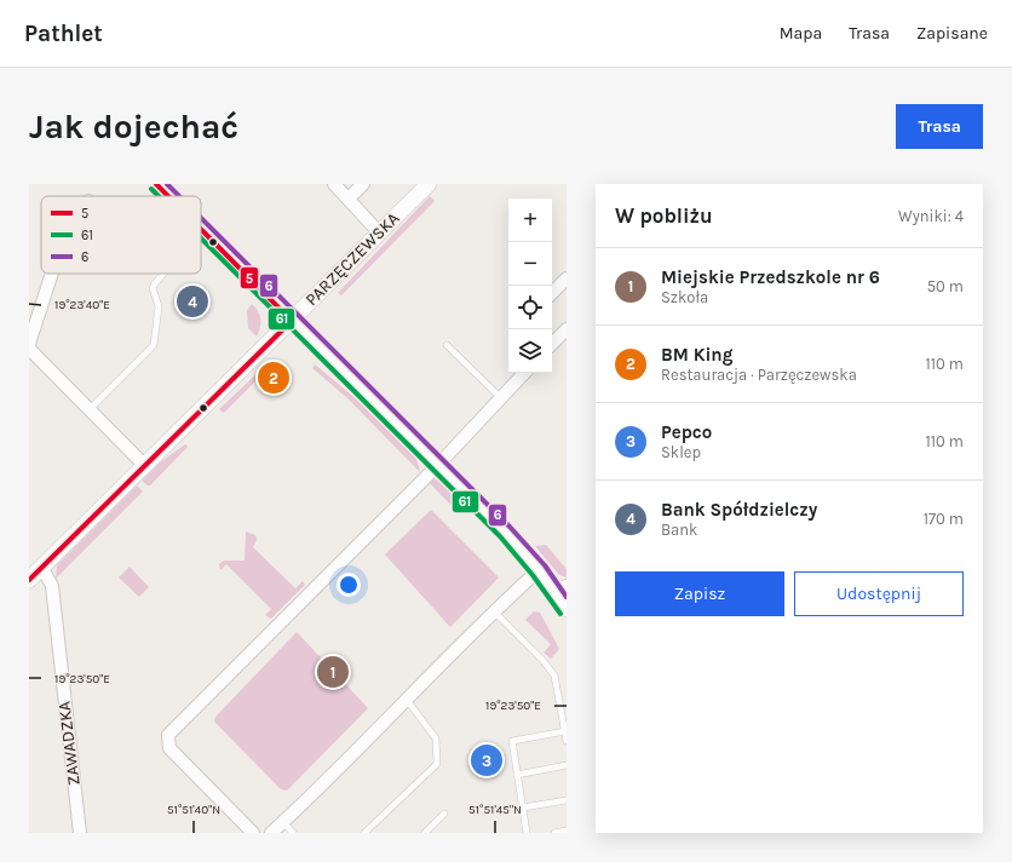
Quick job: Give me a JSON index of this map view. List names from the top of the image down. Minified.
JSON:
{"streets":{"street":["PARZĘCZEWSKA","ZAWADZKA"]},"crossings":[["PARZĘCZEWSKA","ZAWADZKA"]],"lines":["transit line 5","transit line 6","transit line 61"],"legend":["5","61","6"],"page":{"header":"Pathlet","nav":["Mapa","Trasa","Zapisane"],"buttons":["Trasa",["Zapisz","Udostępnij"]],"title":"Jak dojechać","heading":["W pobliżu","Wyniki: 4"],"map_buttons":["+","−"],"list":[{"mark":"1","name":"Miejskie Przedszkole nr 6","note":"Szkoła","value":"50 m"},{"mark":"2","name":"BM King","note":"Restauracja · Parzęczewska","value":"110 m"},{"mark":"3","name":"Pepco","note":"Sklep","value":"110 m"},{"mark":"4","name":"Bank Spółdzielczy","note":"Bank","value":"170 m"}],"pins":["4","2","1","3"]},"coordinates":["19°23'40\"E","19°23'50\"E","51°51'40\"N","51°51'45\"N"]}
